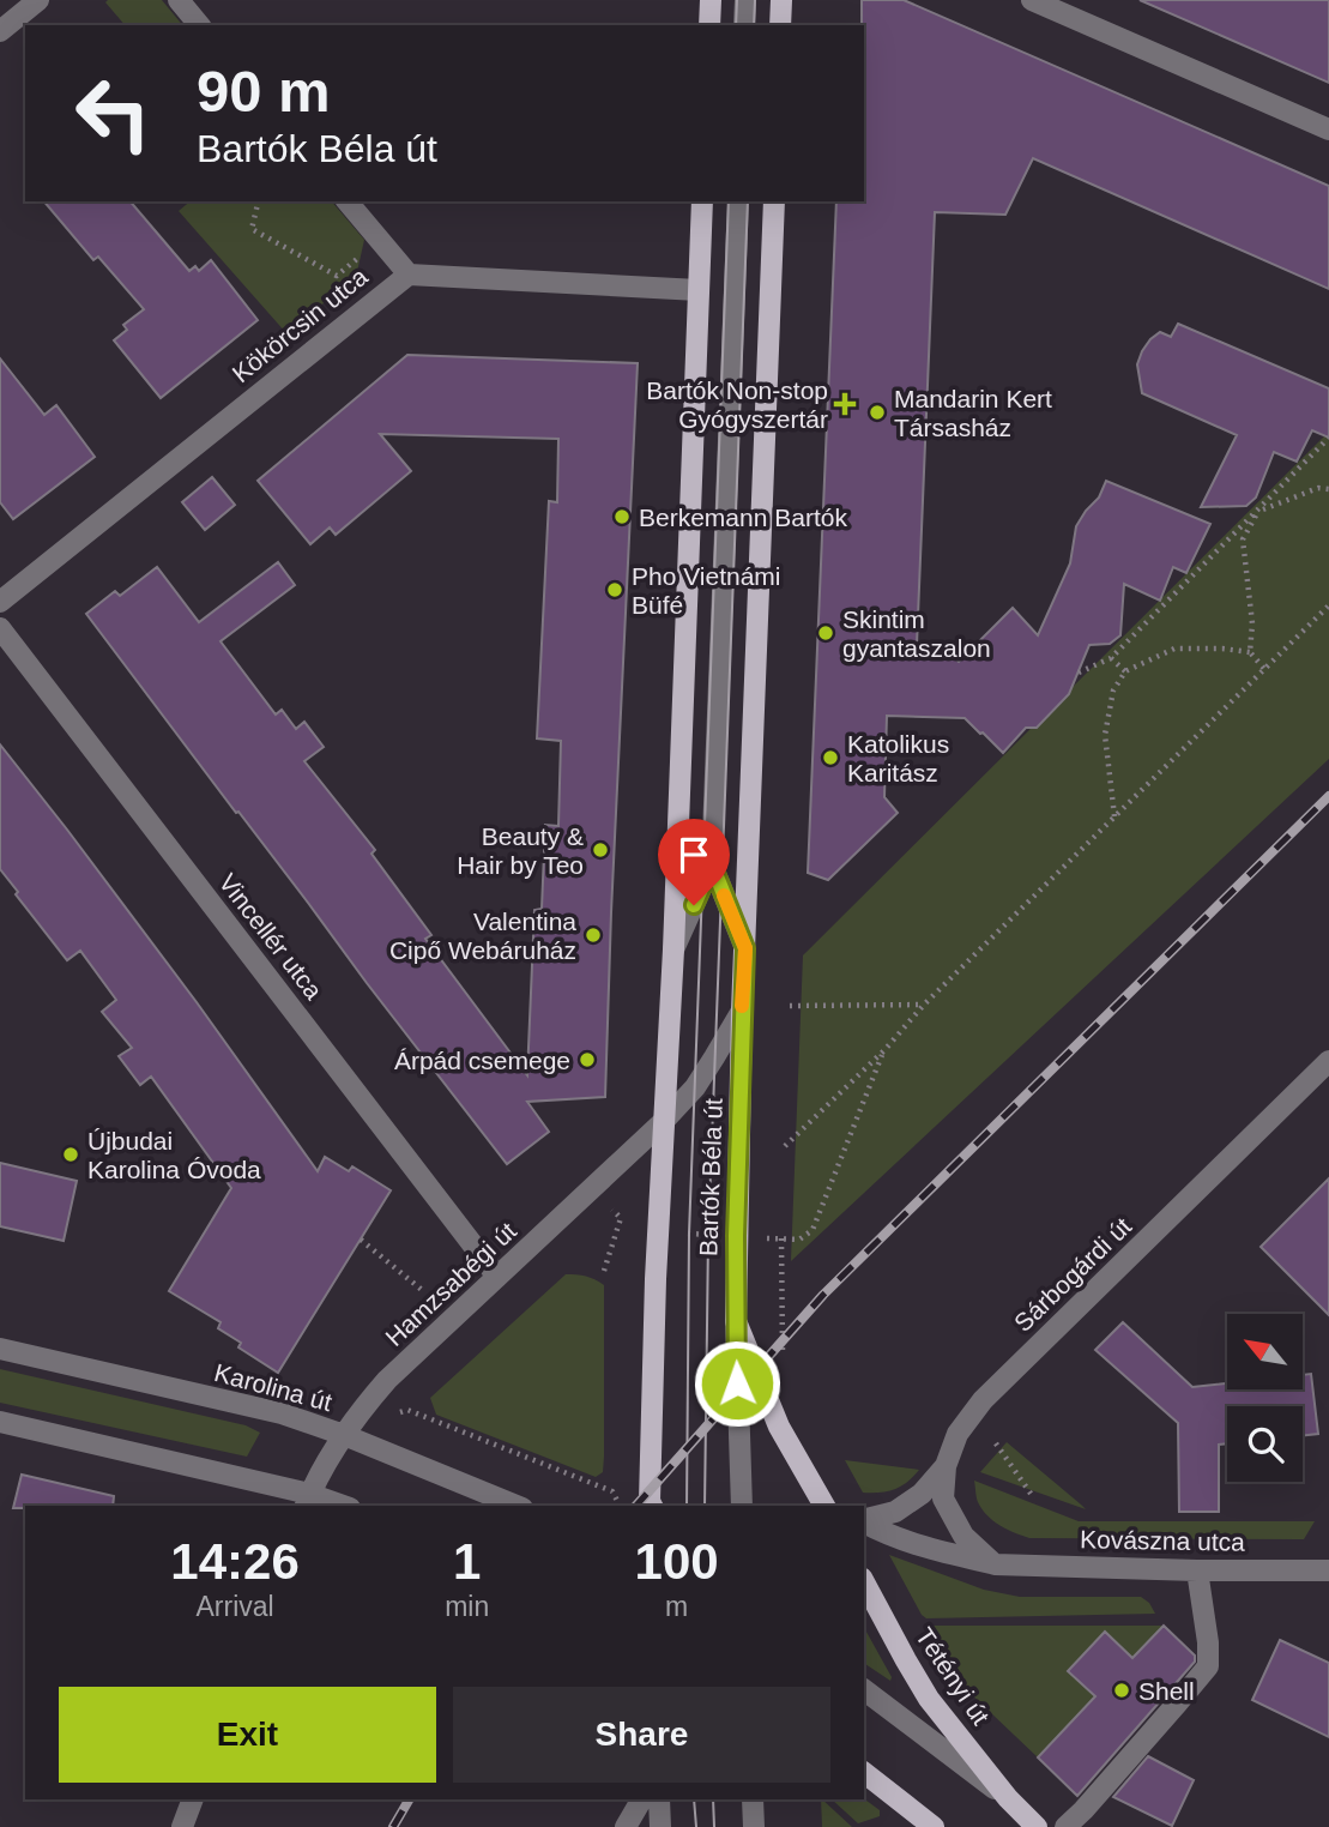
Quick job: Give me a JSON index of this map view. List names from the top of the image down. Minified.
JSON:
{"streets":{"main road":["Bartók Béla út","Tétényi út"],"street":["Kökörcsin utca","Vincellér utca","Sárbogárdi út","Hamzsabégi út","Karolina út","Kovászna utca"]},"crossings":[["Kökörcsin utca","Bartók Béla út"],["Vincellér utca","Hamzsabégi út"],["Bartók Béla út","Hamzsabégi út"],["Hamzsabégi út","Karolina út"]],"places":{"health":["Bartók Non-stop Gyógyszertár"],"other":["Mandarin Kert Társasház","Berkemann Bartók","Pho Vietnámi Büfé","Skintim gyantaszalon","Katolikus Karitász","Beauty & Hair by Teo","Valentina Cipő Webáruház","Árpád csemege","Újbudai Karolina Óvoda","Shell"]},"north":"top left","page":{"turn":["90 m","Bartók Béla út"],"eta":["14:26","Arrival","1","min","100","m"],"buttons":["Exit","Share"]}}
